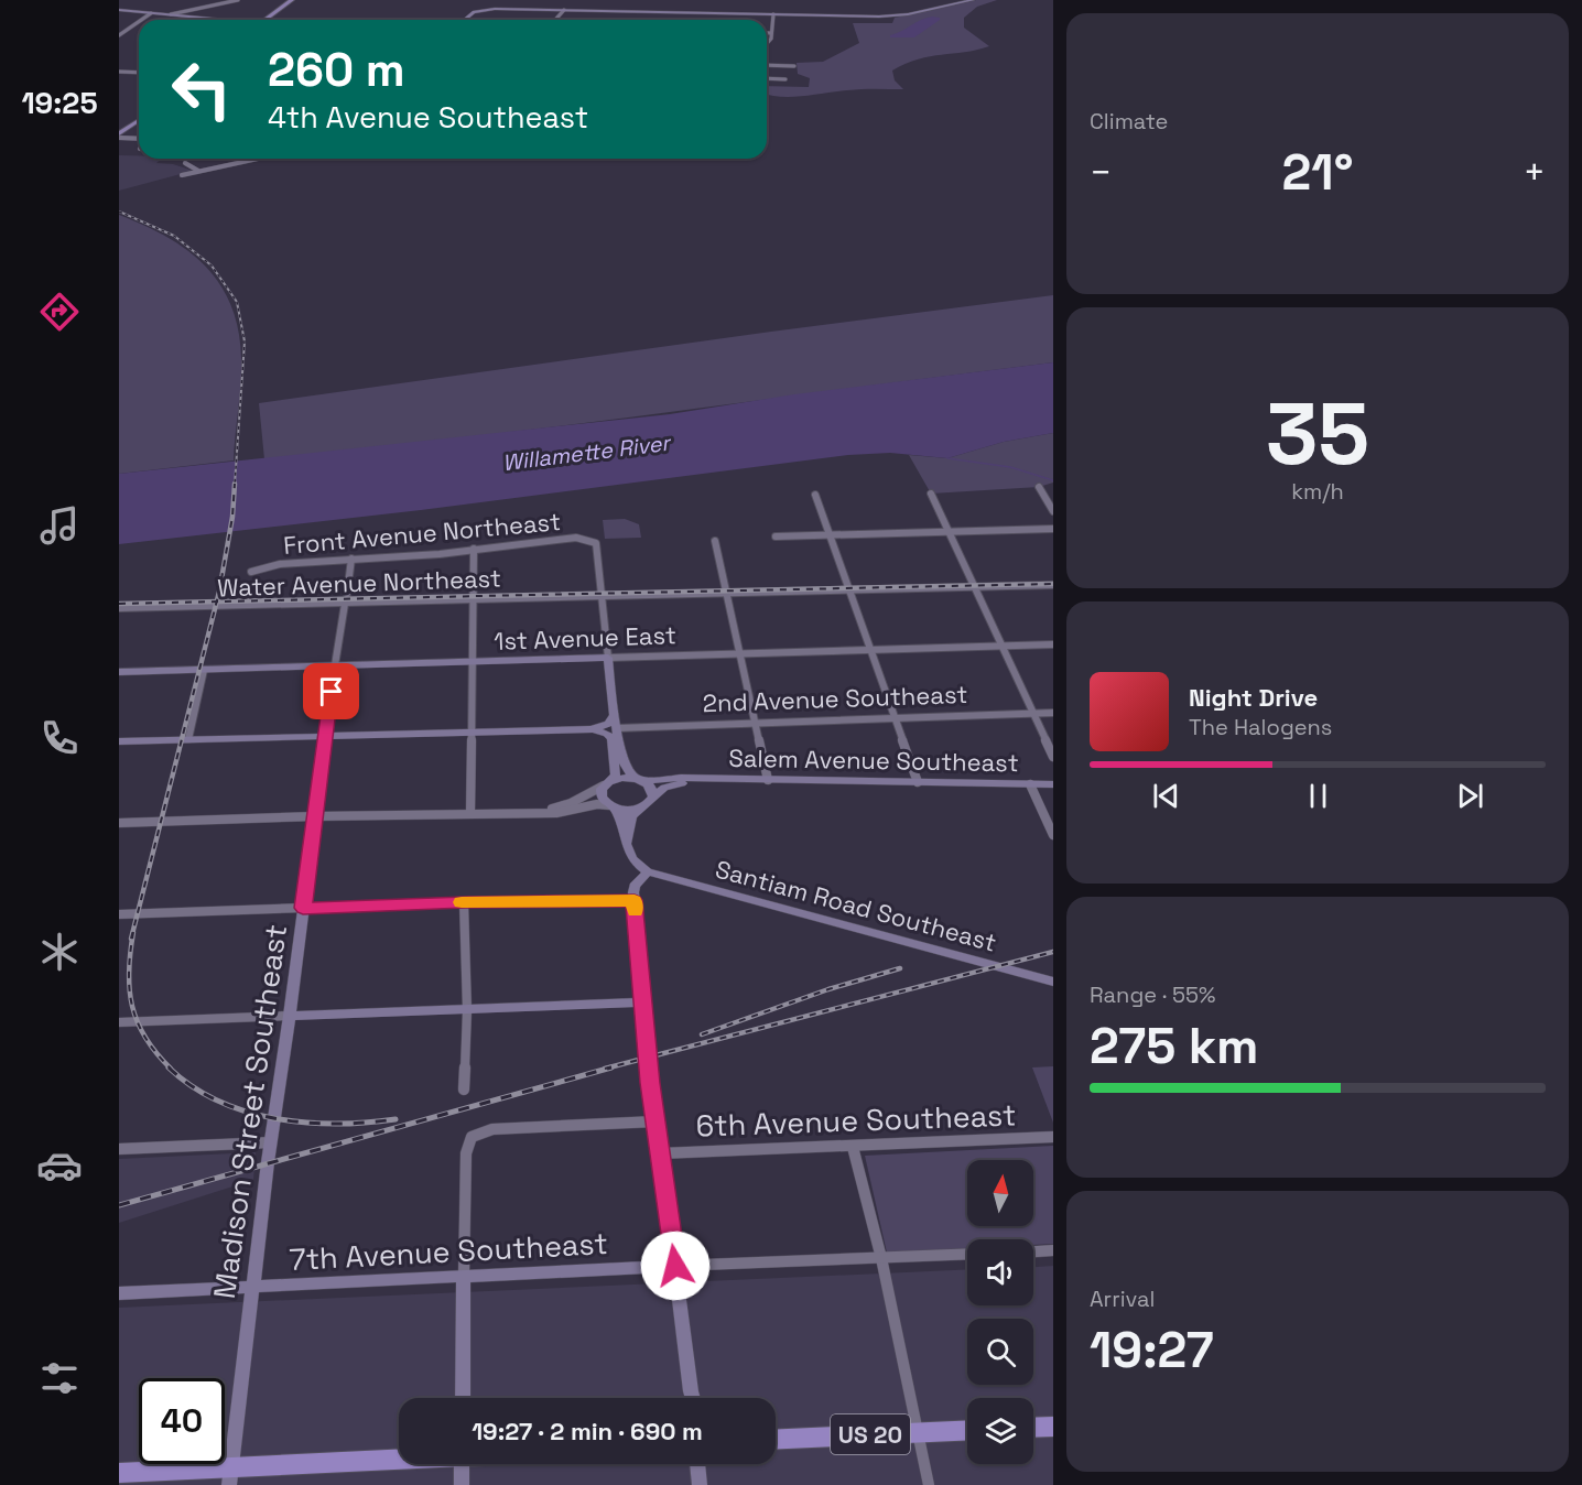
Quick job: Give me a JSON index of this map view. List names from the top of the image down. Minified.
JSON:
{"streets":{"highway":["US 20"],"street":["Front Avenue Northeast","Water Avenue Northeast","1st Avenue East","2nd Avenue Southeast","Salem Avenue Southeast","Santiam Road Southeast","Madison Street Southeast","6th Avenue Southeast","7th Avenue Southeast"]},"crossings":[["Front Avenue Northeast","Water Avenue Northeast"],["1st Avenue East","Madison Street Southeast"],["Madison Street Southeast","7th Avenue Southeast"]],"water":["Willamette River"],"north":"top","page":{"tabs":"19:25","tile":["Climate",["35","km/h"],["Range · 55%","275 km"],["Arrival","19:27"]],"turn":["260 m","4th Avenue Southeast"],"heat":["−","21°","+"],"song":["Night Drive","The Halogens"],"limit":"40","trip":"19:27 · 2 min · 690 m"}}
